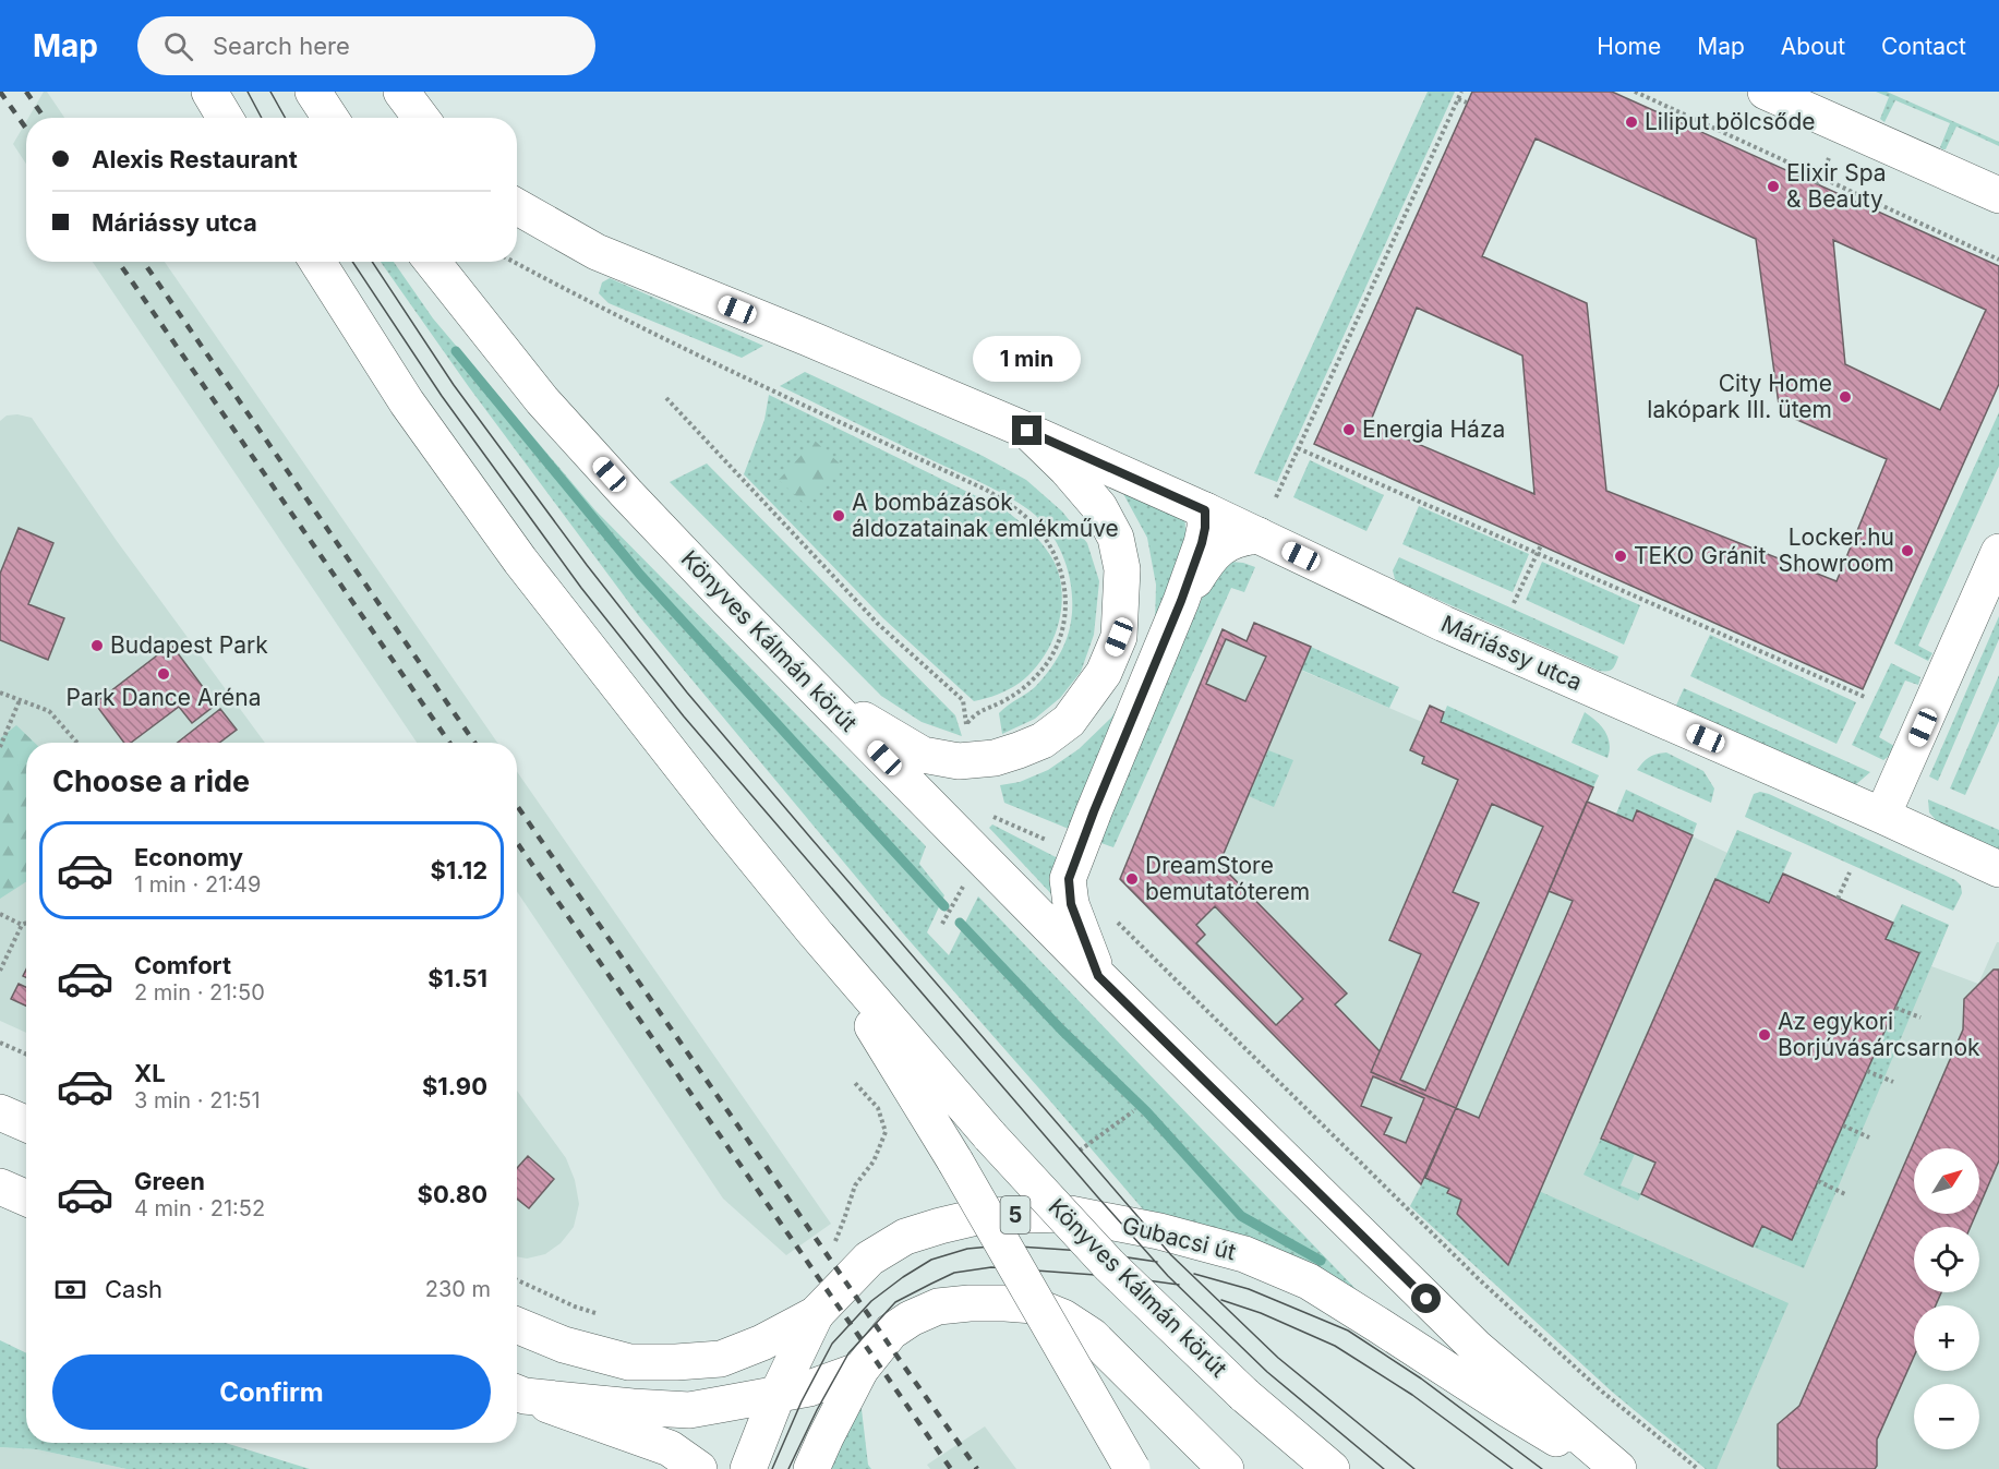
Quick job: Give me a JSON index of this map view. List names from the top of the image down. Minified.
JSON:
{"streets":{"main road":["Könyves Kálmán körút","Máriássy utca","5","Gubacsi út"]},"crossings":[["5","Gubacsi út"]],"places":["Liliput bölcsőde","Elixir Spa & Beauty","City Home lakópark III. ütem","Energia Háza","A bombázások áldozatainak emlékműve","Locker.hu Showroom","TEKO Gránit","Budapest Park","Park Dance Aréna","DreamStore bemutatóterem","Az egykori Borjúvásárcsarnok"],"north":"top right","page":{"header":"Map","search":"Search here","nav":["Home","Map","About","Contact"],"banner":["Alexis Restaurant","Máriássy utca"],"bubble":"1 min","heading":"Choose a ride","list":[{"name":"Economy","note":"1 min · 21:49","value":"$1.12"},{"name":"Comfort","note":"2 min · 21:50","value":"$1.51"},{"name":"XL","note":"3 min · 21:51","value":"$1.90"},{"name":"Green","note":"4 min · 21:52","value":"$0.80"}],"map_buttons":["+","−"],"pay":["Cash","230 m"],"buttons":"Confirm"}}
